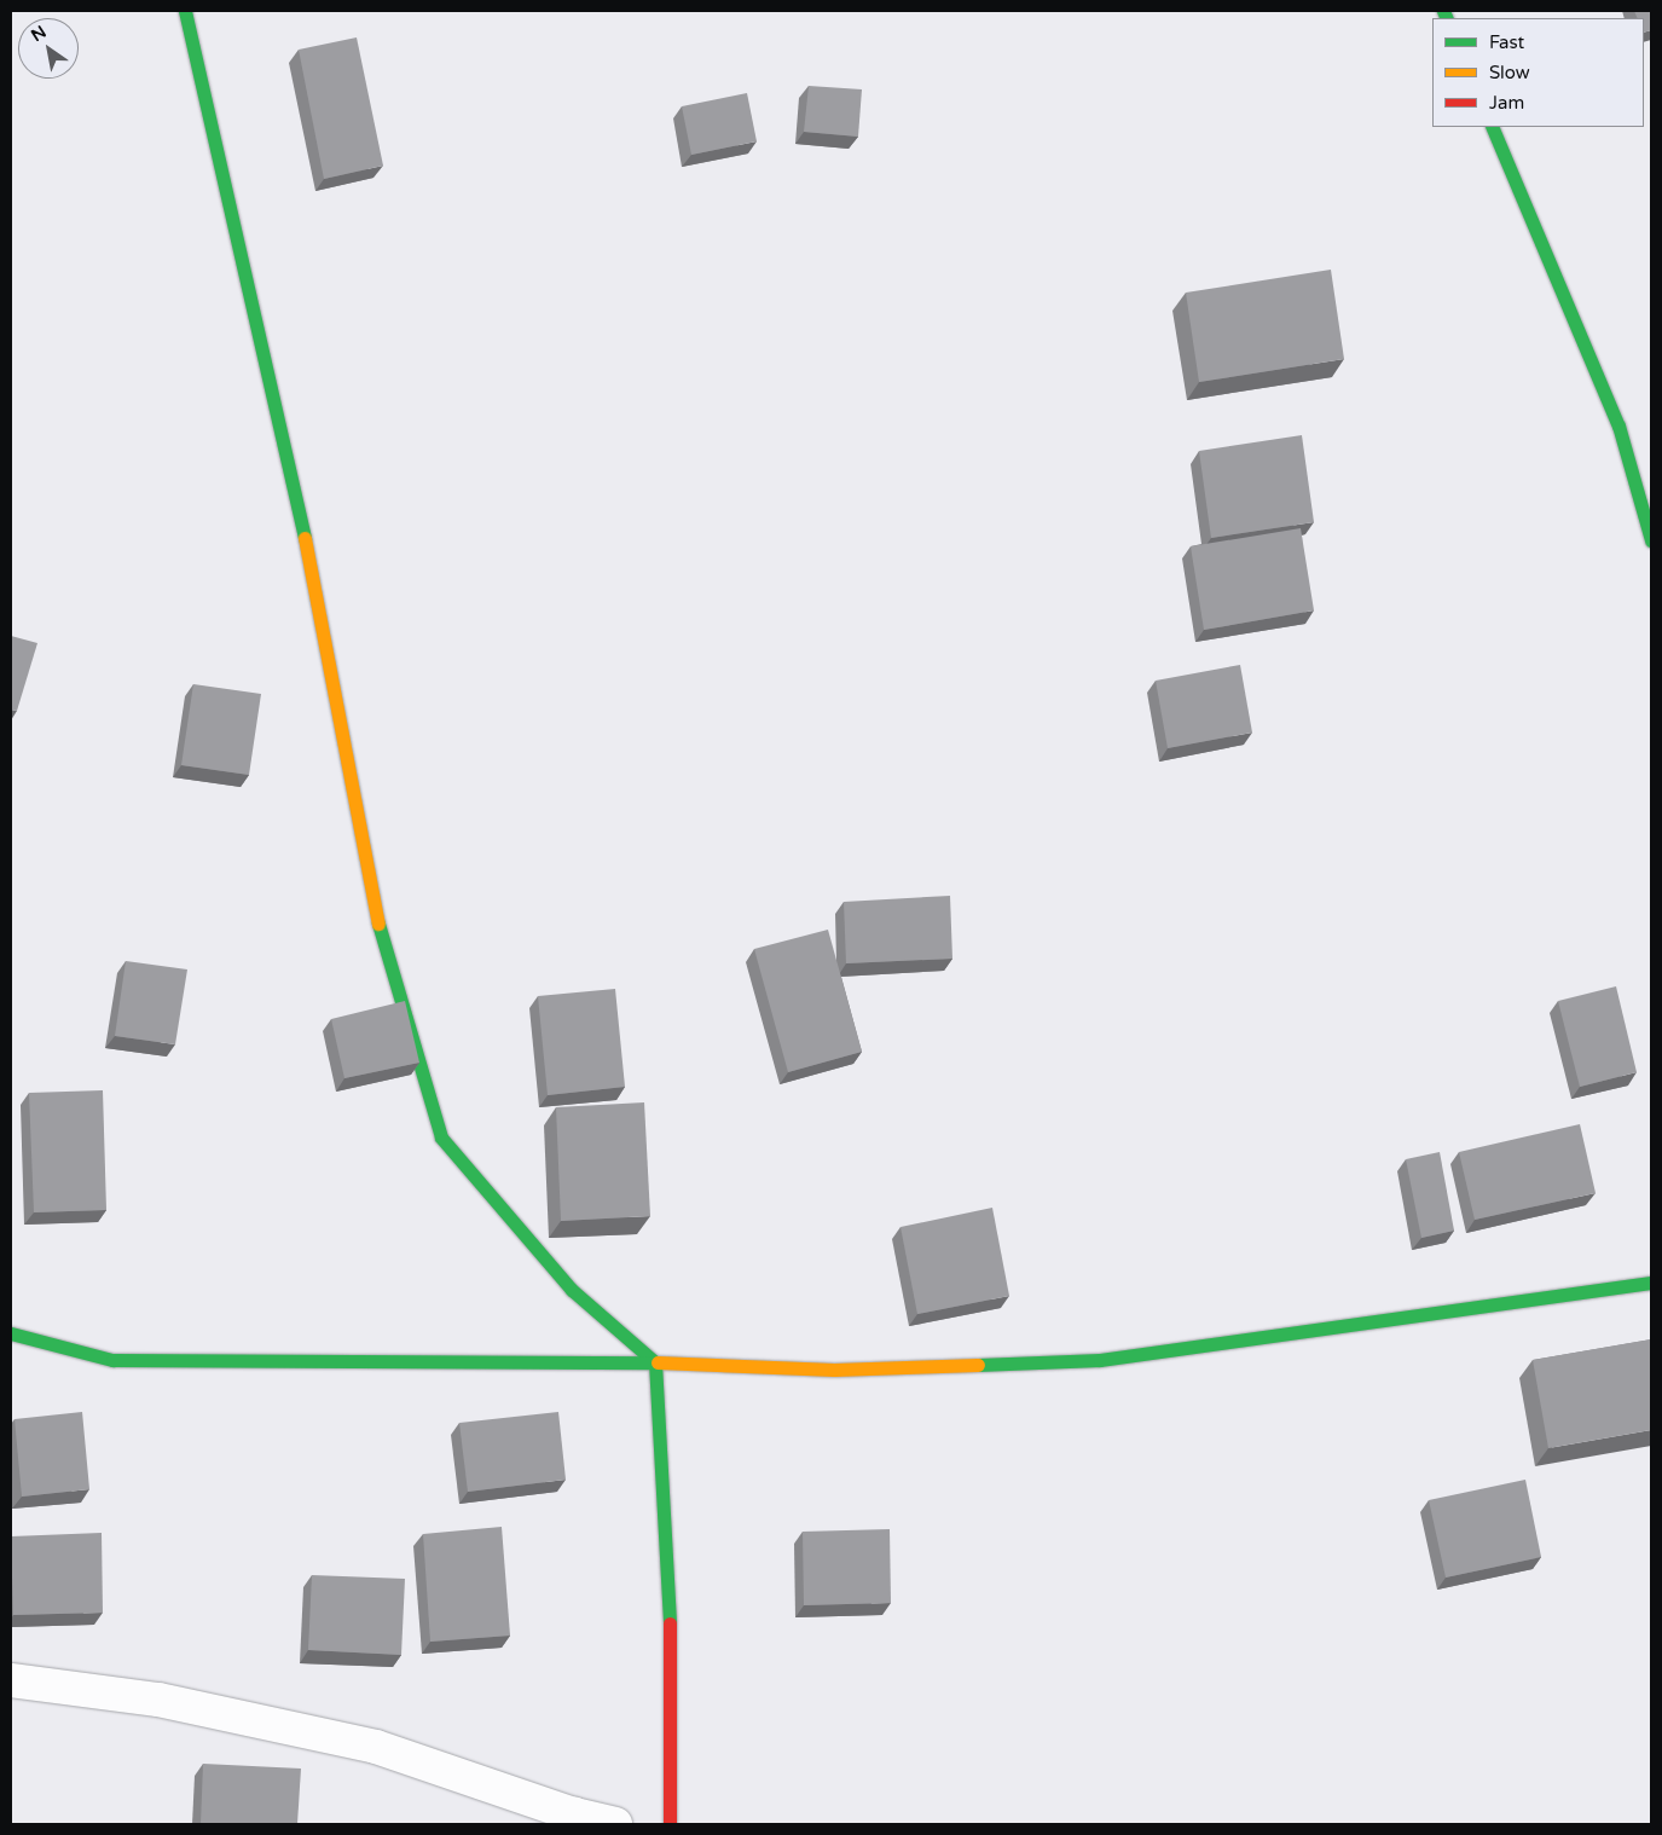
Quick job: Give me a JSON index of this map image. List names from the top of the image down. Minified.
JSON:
{"legend":["Fast","Slow","Jam"],"north":"top left"}
